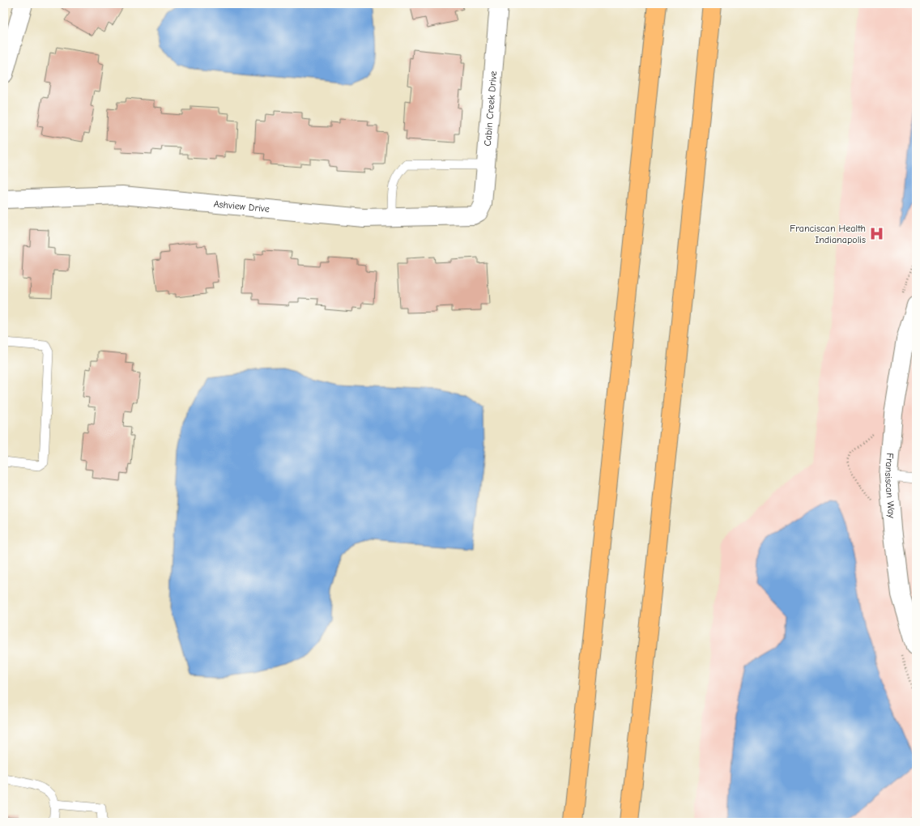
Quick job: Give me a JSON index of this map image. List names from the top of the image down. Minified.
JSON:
{"streets":{"street":["Cabin Creek Drive","Ashview Drive","Fransiscan Way"]},"crossings":[["Cabin Creek Drive","Ashview Drive"]],"places":{"hospital":["Franciscan Health Indianapolis"]}}
